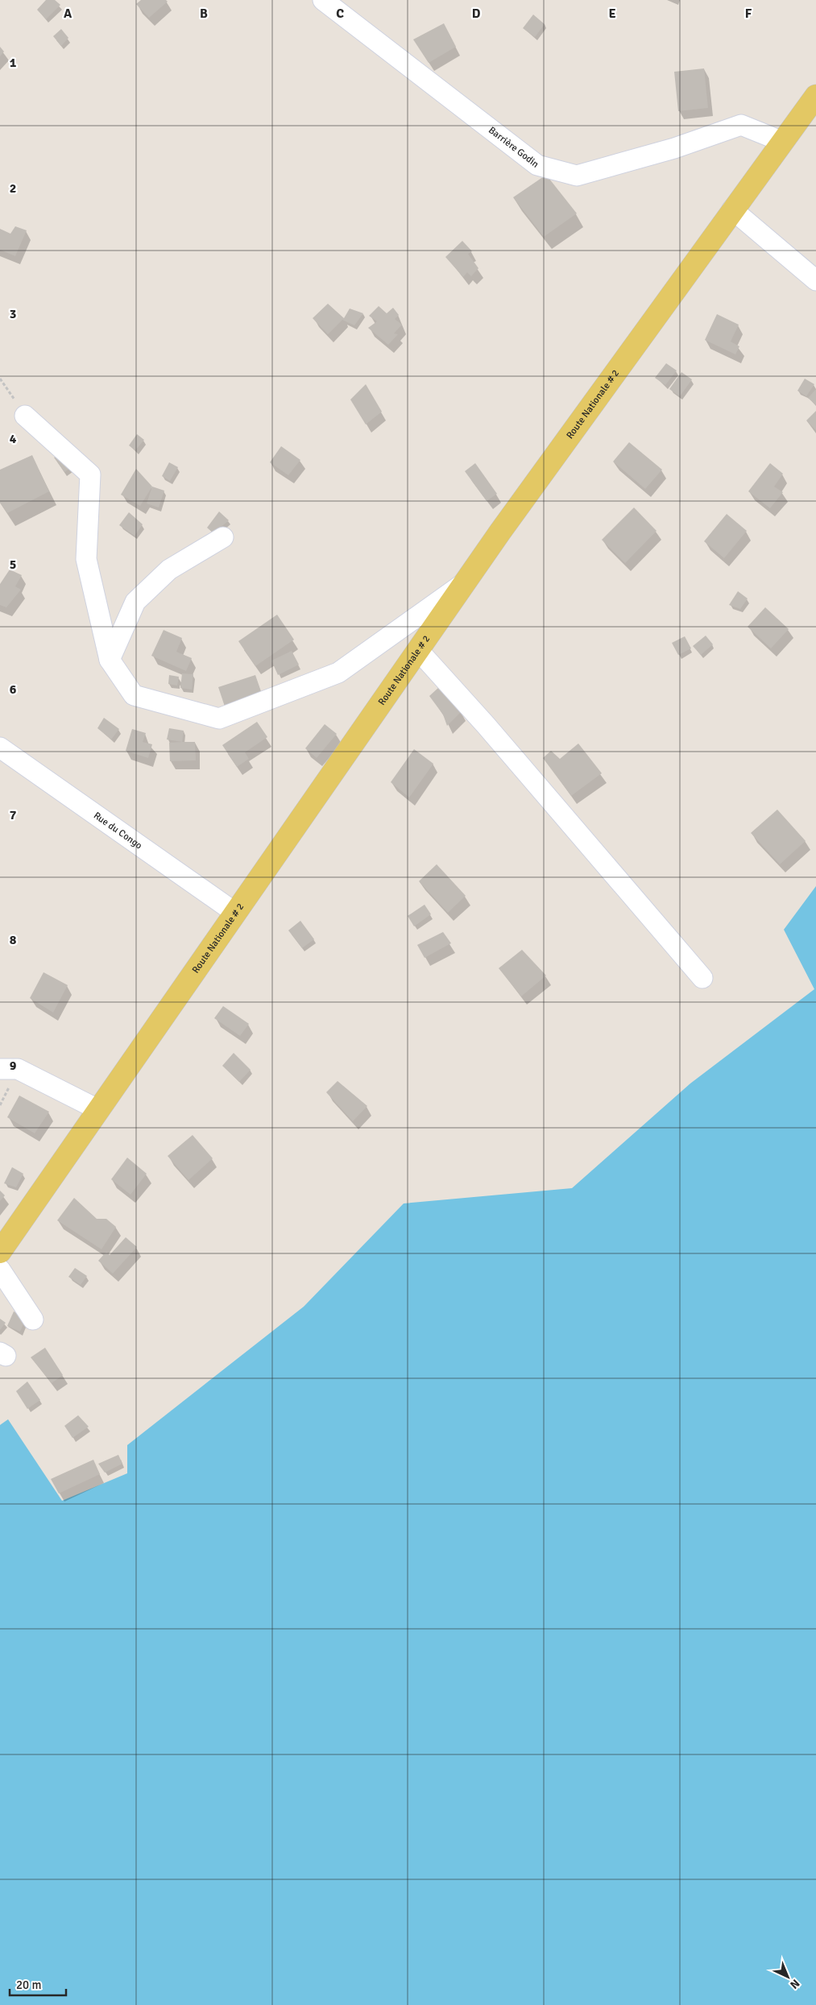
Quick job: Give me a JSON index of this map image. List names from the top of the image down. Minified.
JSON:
{"streets":{"main road":["Route Nationale # 2"],"street":["Barrière Godin","Rue du Congo"]},"crossings":[["Barrière Godin","Route Nationale # 2"],["Route Nationale # 2","Rue du Congo"]],"scale_bar":"20 m","north":"bottom right","grid":{"columns":["A","B","C","D","E","F"],"rows":["1","2","3","4","5","6","7","8","9"]}}
